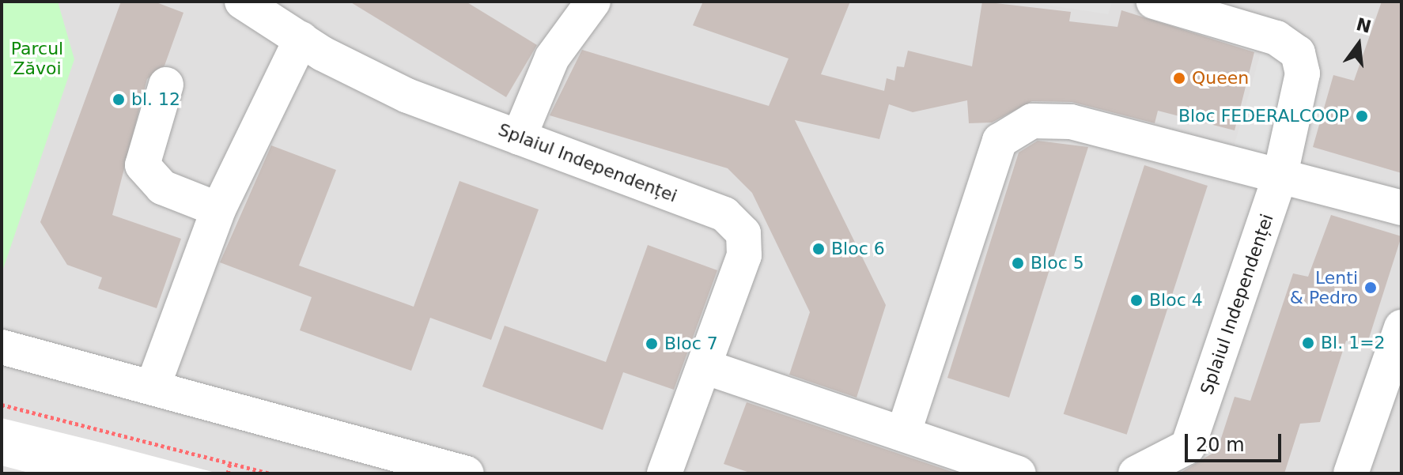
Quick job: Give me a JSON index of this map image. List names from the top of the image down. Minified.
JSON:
{"streets":{"street":["Splaiul Independenței"]},"parks":["Parcul Zăvoi"],"places":["Queen","bl. 12","Bloc FEDERALCOOP","Bloc 6","Bloc 5","Lenti & Pedro","Bloc 4","Bl. 1=2","Bloc 7"],"scale_bar":"20 m","north":"top"}
